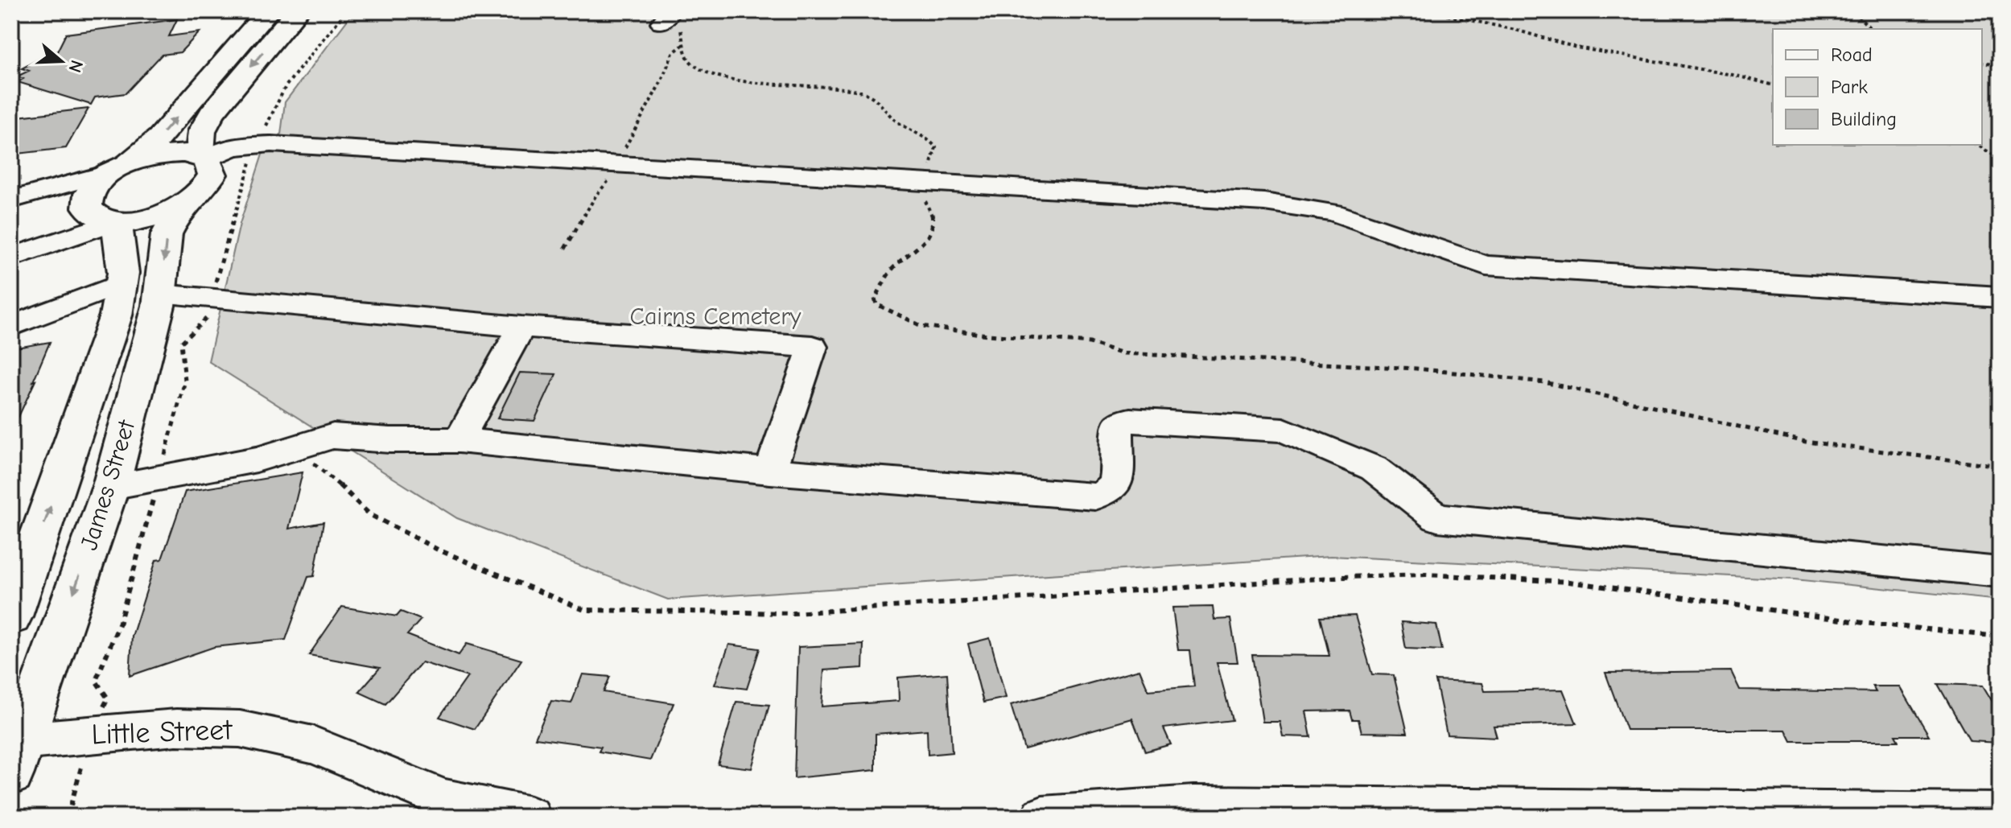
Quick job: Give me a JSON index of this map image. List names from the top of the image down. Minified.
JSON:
{"streets":{"main road":["James Street"],"street":["Little Street"]},"crossings":[["James Street","Little Street"]],"parks":["Cairns Cemetery"],"legend":["Road","Park","Building"],"north":"right"}
